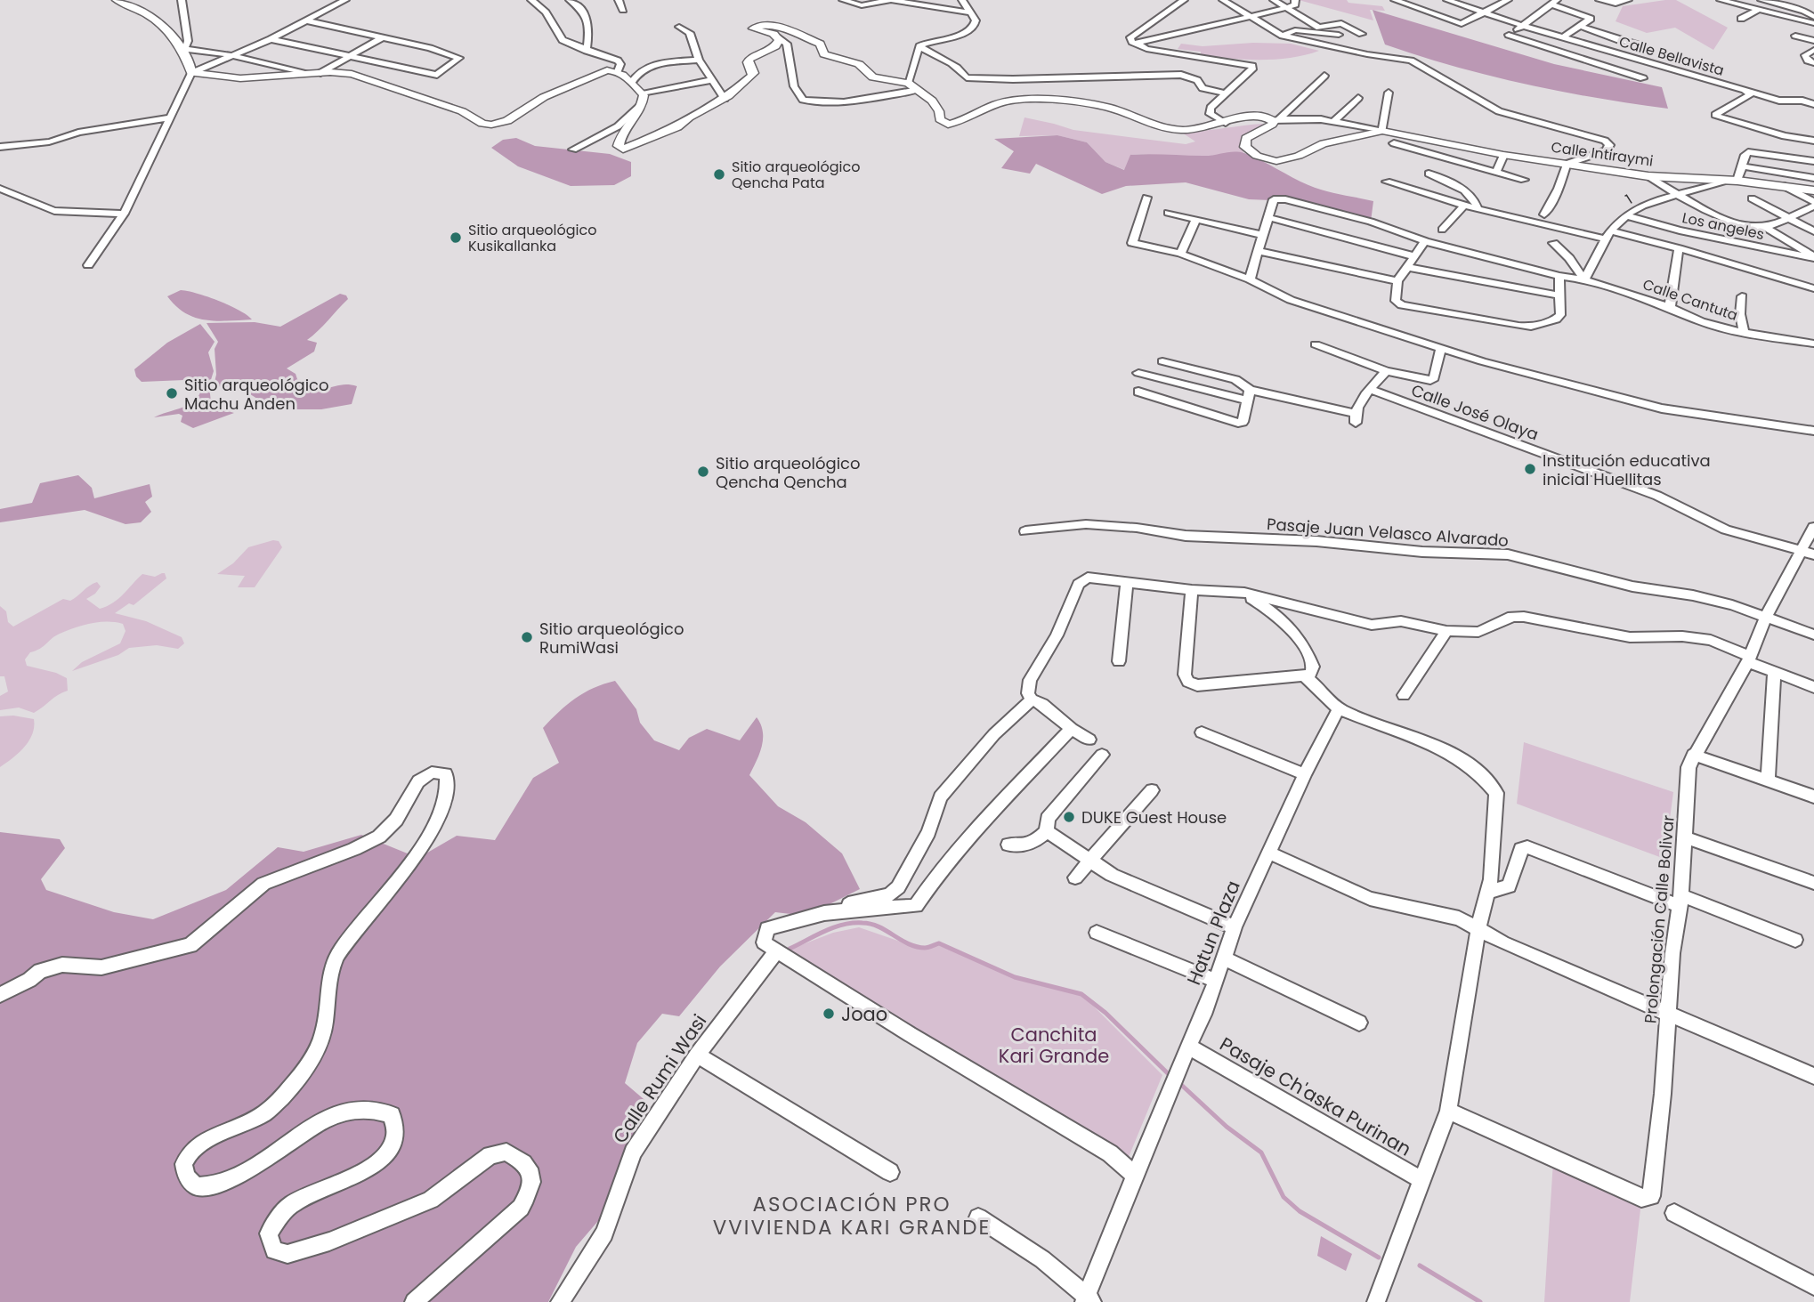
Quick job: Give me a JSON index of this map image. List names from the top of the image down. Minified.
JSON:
{"streets":{"main road":["Calle Intiraymi"],"street":["Calle Bellavista","1","Los angeles","Calle Cantuta","Calle José Olaya","Pasaje Juan Velasco Alvarado","Prolongación Calle Bolivar","Hatun Plaza","Calle Rumi Wasi","Pasaje Ch'aska Purinan"]},"crossings":[["Calle Intiraymi","1"],["1","Los angeles"],["1","Calle Cantuta"],["Calle José Olaya","Prolongación Calle Bolivar"],["Pasaje Juan Velasco Alvarado","Prolongación Calle Bolivar"],["Hatun Plaza","Pasaje Ch'aska Purinan"]],"districts":["ASOCIACIÓN PRO VVIVIENDA KARI GRANDE"],"parks":["Canchita Kari Grande"],"places":["Sitio arqueológico Qencha Pata","Sitio arqueológico Kusikallanka","Sitio arqueológico Machu Anden","Institución educativa inicial Huellitas","Sitio arqueológico Qencha Qencha","Sitio arqueológico RumiWasi","DUKE Guest House","Joao"]}
